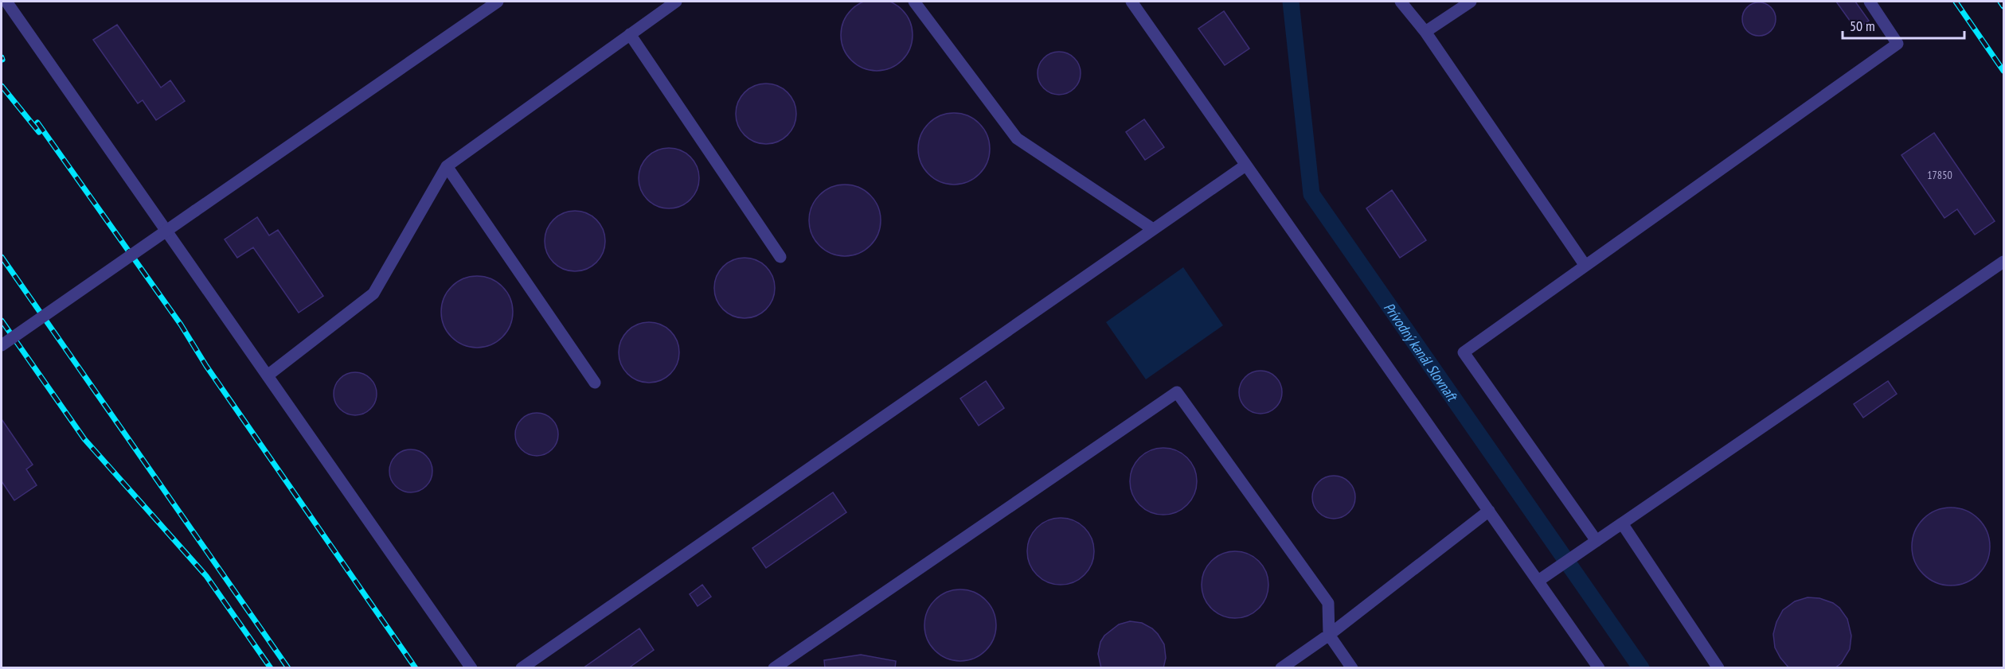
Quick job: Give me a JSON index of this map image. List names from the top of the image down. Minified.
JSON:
{"water":["Prívodný kanál Slovnaft"],"house_numbers":["17850"],"scale_bar":"50 m"}
